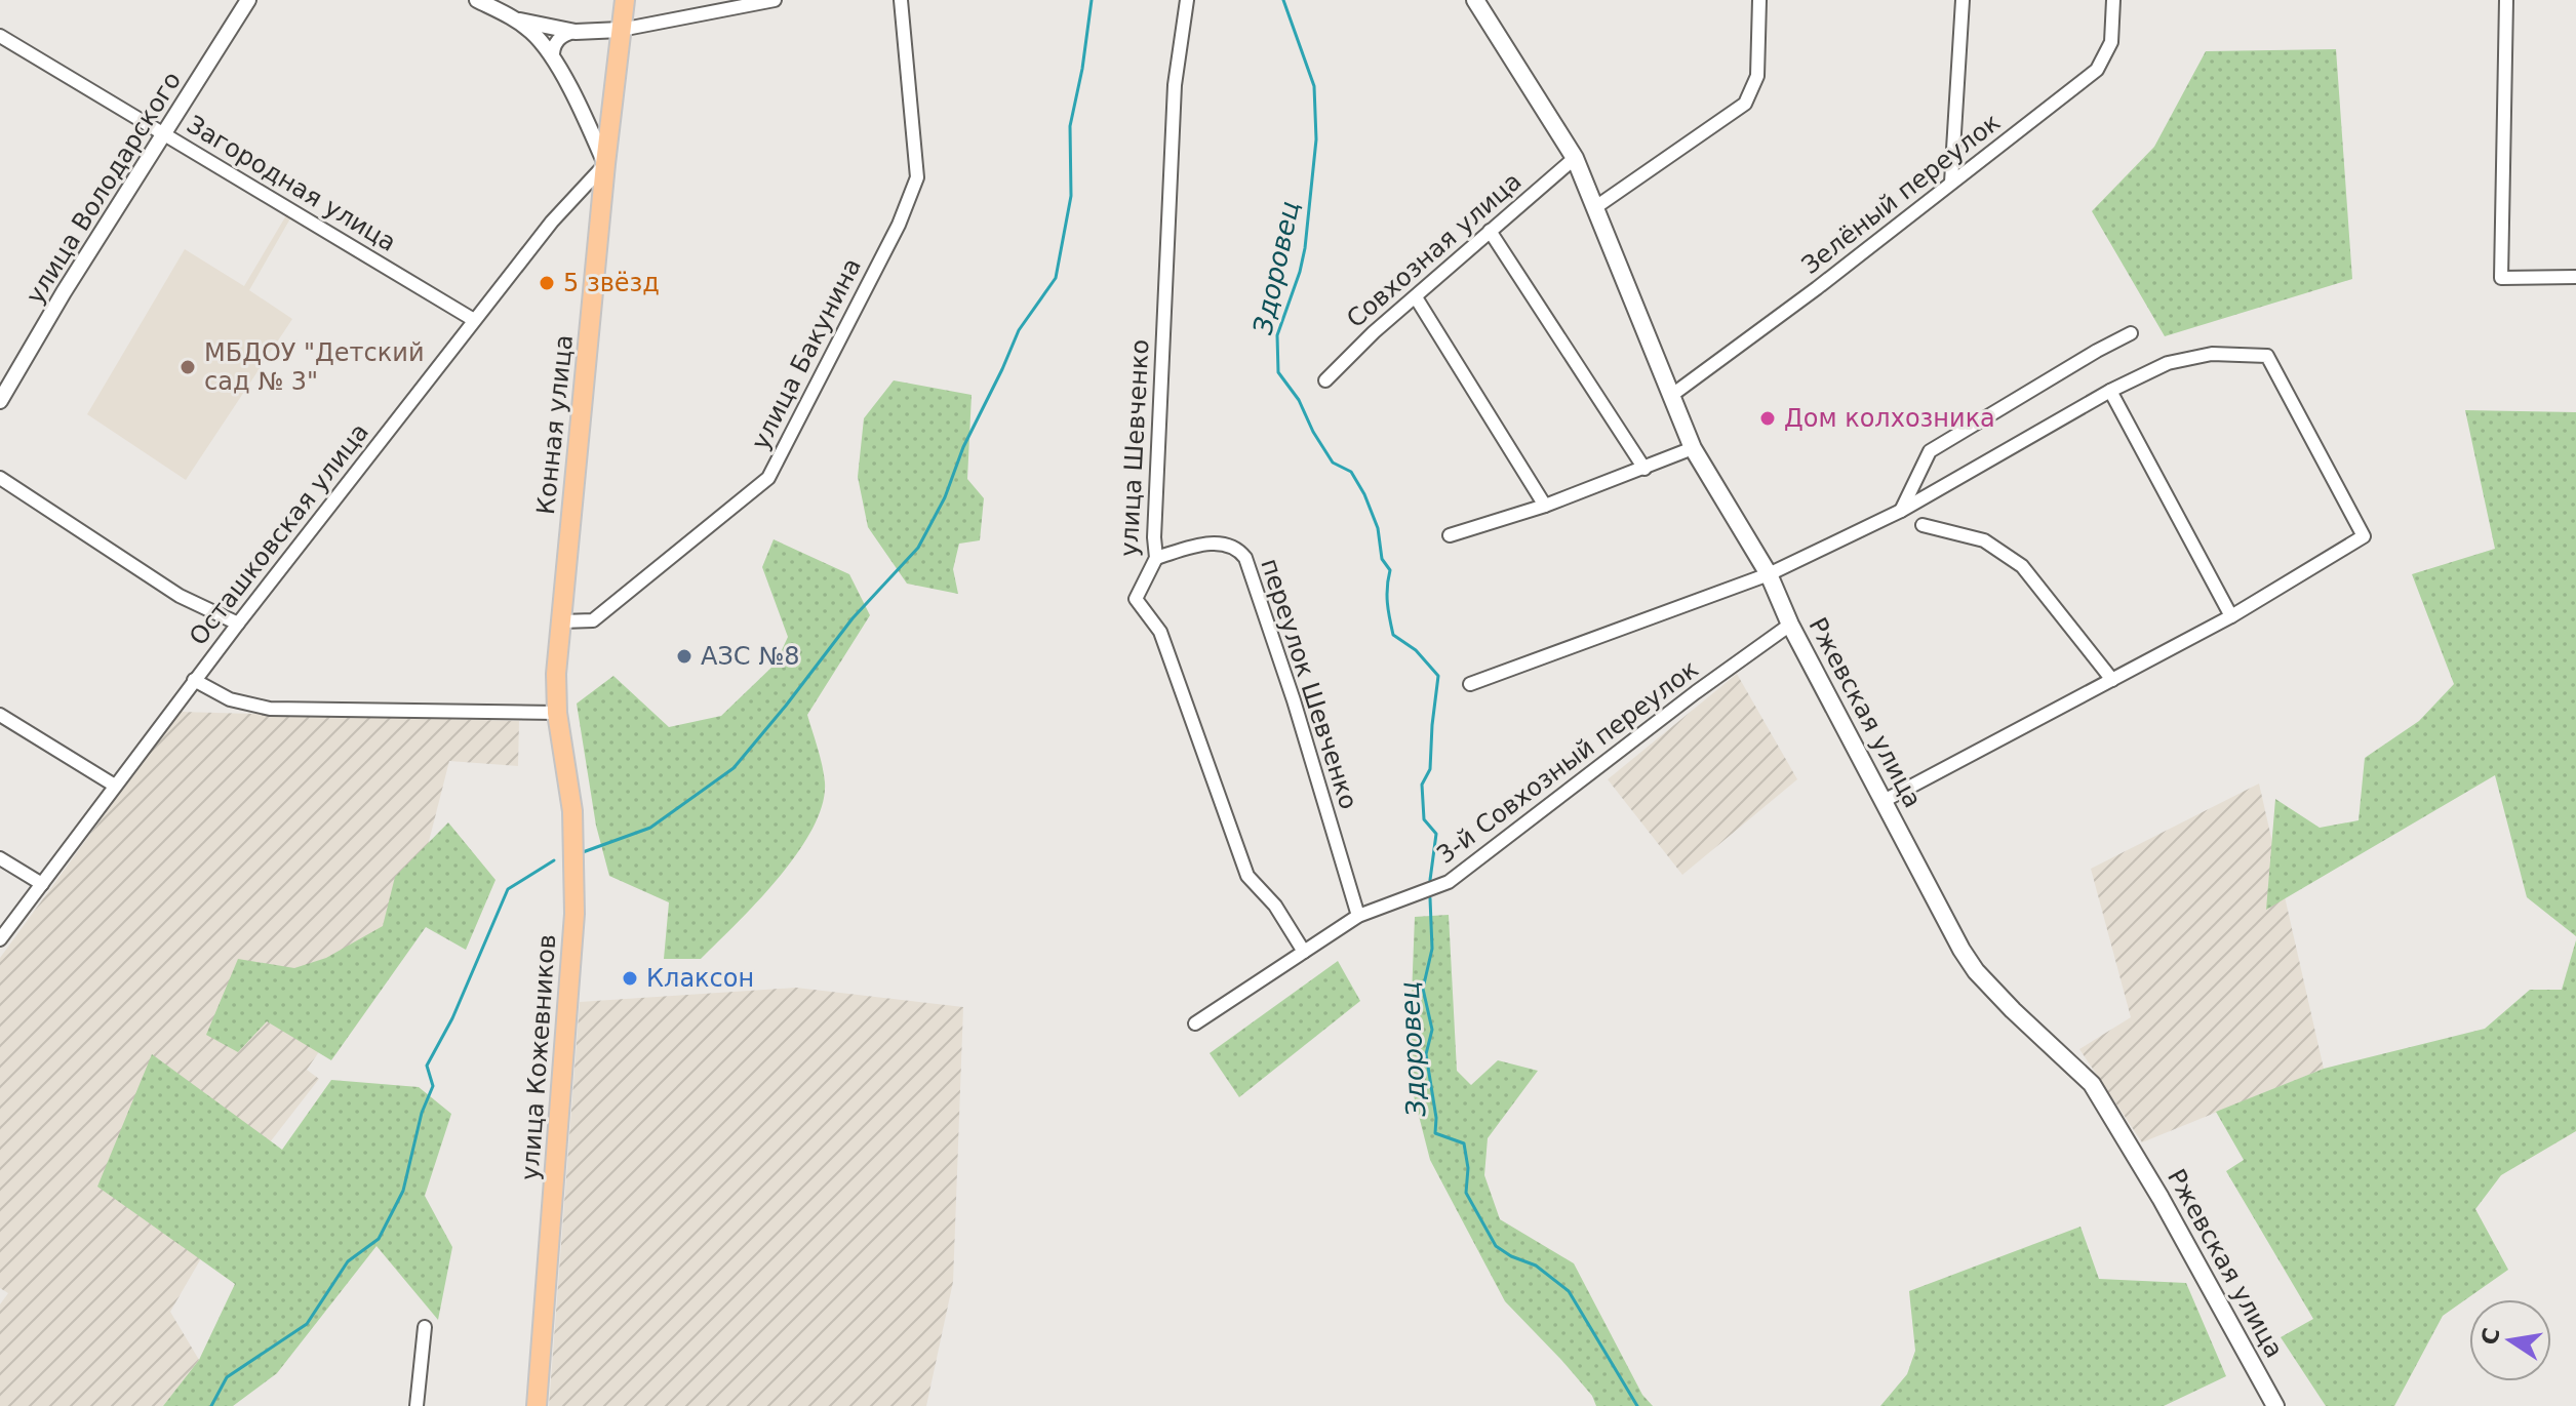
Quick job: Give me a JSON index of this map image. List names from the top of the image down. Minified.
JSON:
{"streets":{"main road":["Конная улица","Ржевская улица","улица Кожевников"],"street":["Загородная улица","улица Володарского","Зелёный переулок","Совхозная улица","улица Бакунина","улица Шевченко","Осташковская улица","переулок Шевченко","3-й Совхозный переулок"]},"crossings":[["Загородная улица","улица Володарского"],["Загородная улица","Осташковская улица"],["Зелёный переулок","Ржевская улица"],["Совхозная улица","Ржевская улица"],["улица Бакунина","Конная улица"],["Конная улица","Осташковская улица"],["Конная улица","улица Кожевников"],["улица Шевченко","переулок Шевченко"],["улица Шевченко","3-й Совхозный переулок"],["переулок Шевченко","3-й Совхозный переулок"],["Ржевская улица","3-й Совхозный переулок"]],"water":["Здоровец"],"places":["5 звёзд","МБДОУ \"Детский сад № 3\"","Дом колхозника","АЗС №8","Клаксон"],"north":"left"}
